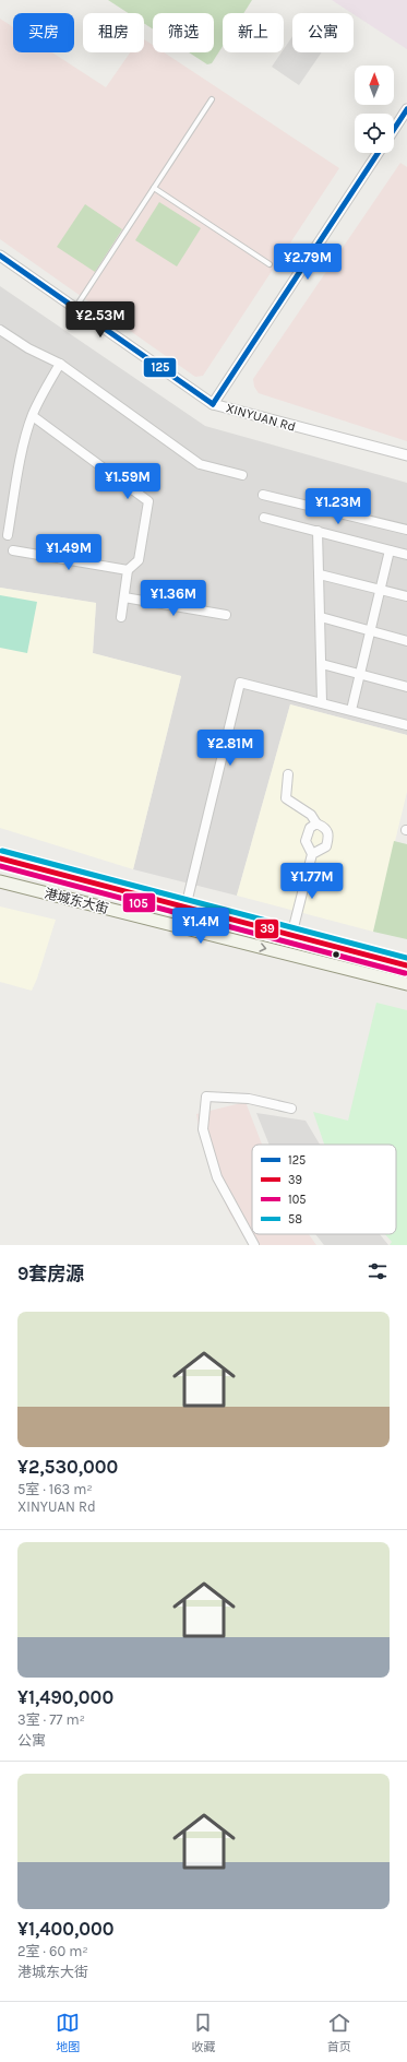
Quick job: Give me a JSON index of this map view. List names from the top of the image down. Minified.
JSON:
{"streets":{"main road":["港城东大街"],"street":["XINYUAN Rd"]},"lines":["transit line 125","transit line 58","transit line 39","transit line 105"],"legend":["125","39","105","58"],"north":"top","page":{"chip":["买房","租房","筛选","新上","公寓"],"price":["¥2.79M","¥2.53M","¥1.59M","¥1.23M","¥1.49M","¥1.36M","¥2.81M","¥1.77M","¥1.4M"],"heading":"9套房源","list":[{"name":"¥2,530,000","note":"5室 · 163 m² · XINYUAN Rd"},{"name":"¥1,490,000","note":"3室 · 77 m² · 公寓"},{"name":"¥1,400,000","note":"2室 · 60 m² · 港城东大街"}],"tabs":["地图","收藏","首页"]}}
